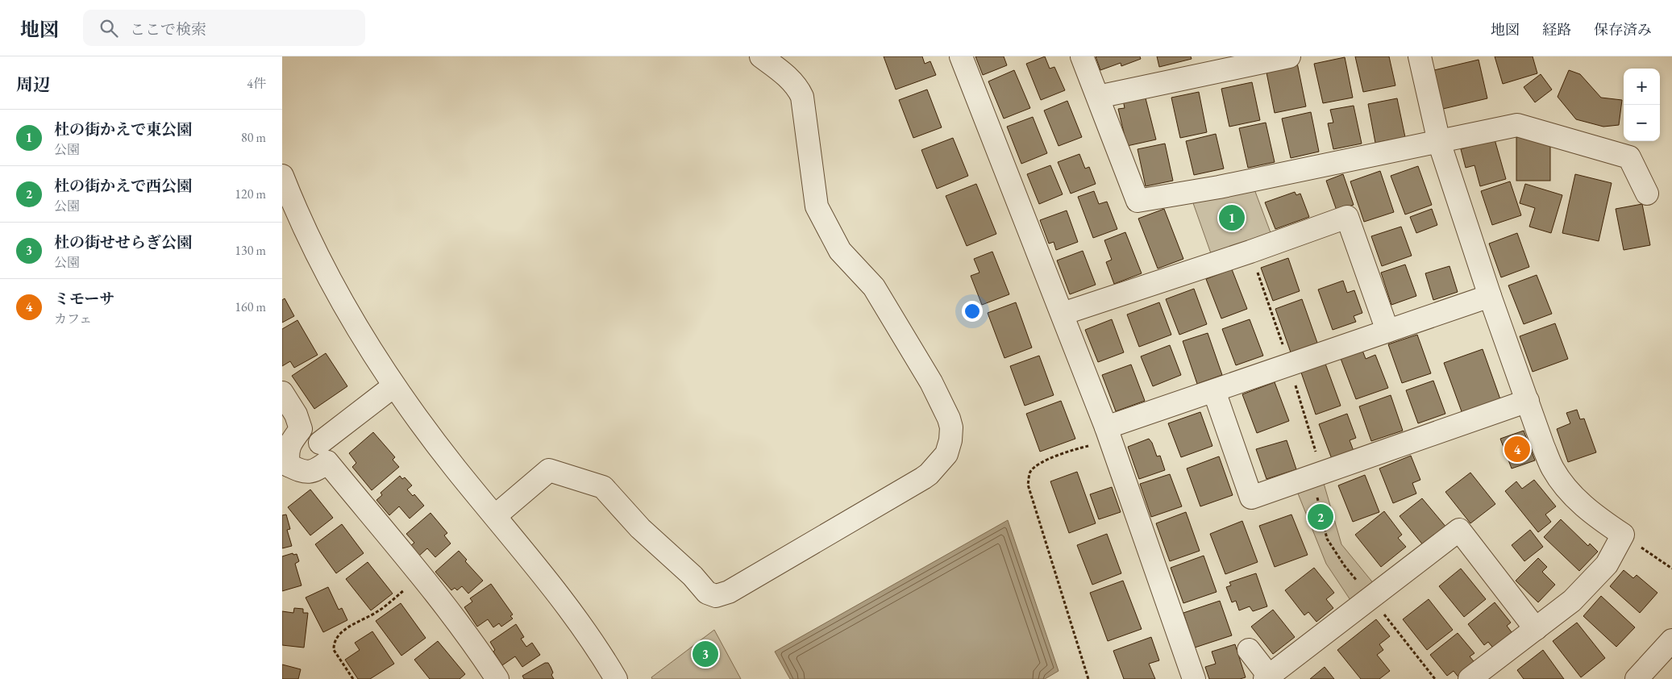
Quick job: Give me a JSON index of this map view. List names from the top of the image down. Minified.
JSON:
{"page":{"header":"地図","search":"ここで検索","nav":["地図","経路","保存済み"],"heading":["周辺","4件"],"map_buttons":["+","−"],"list":[{"mark":"1","name":"杜の街かえで東公園","note":"公園","value":"80 m"},{"mark":"2","name":"杜の街かえで西公園","note":"公園","value":"120 m"},{"mark":"3","name":"杜の街せせらぎ公園","note":"公園","value":"130 m"},{"mark":"4","name":"ミモーサ","note":"カフェ","value":"160 m"}],"pins":["1","4","2","3"]}}
